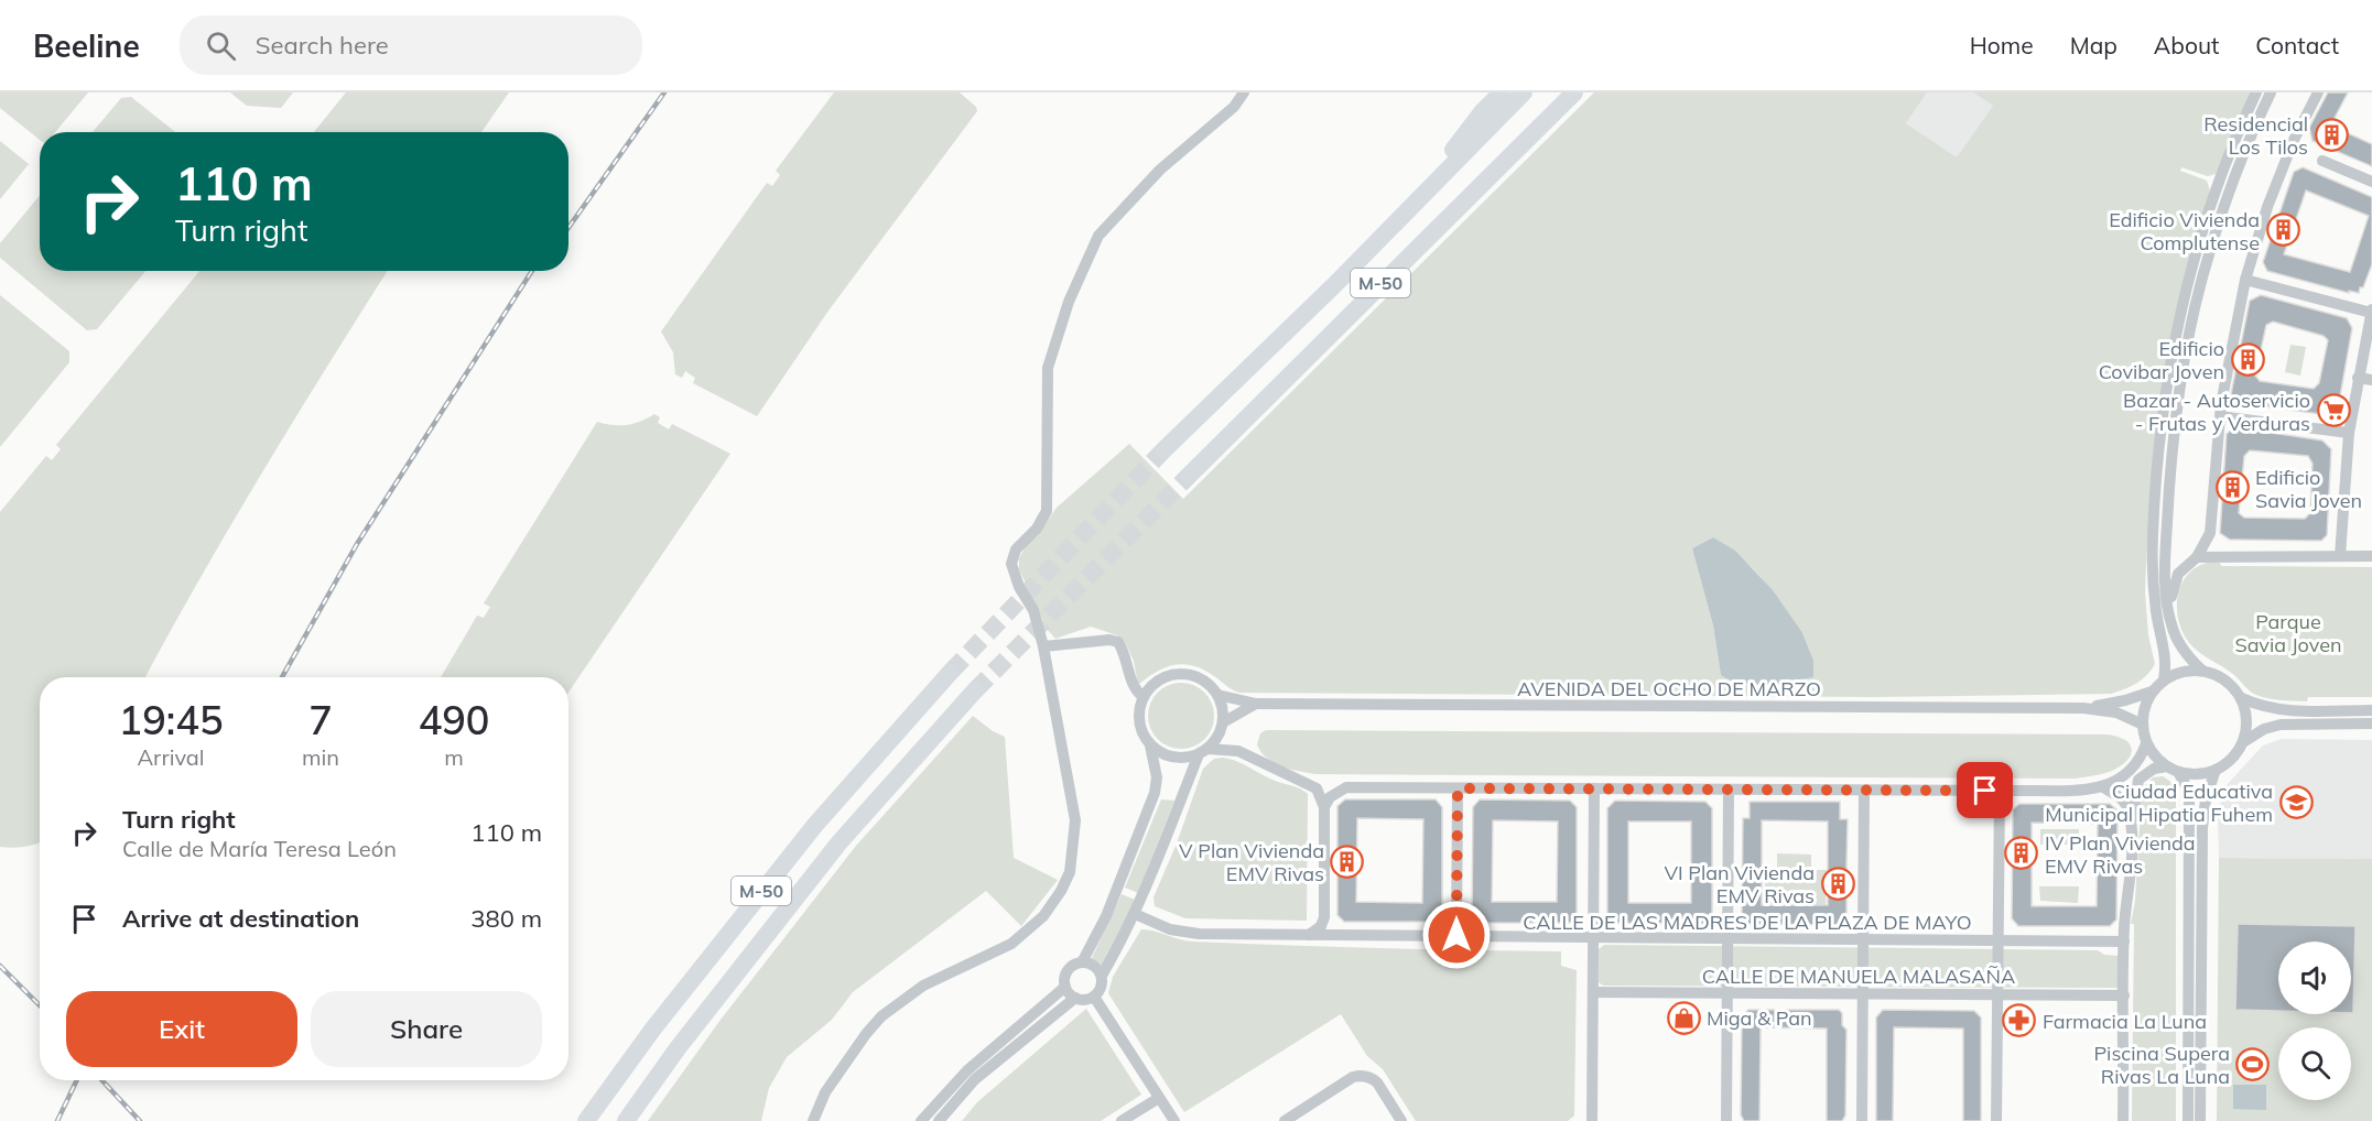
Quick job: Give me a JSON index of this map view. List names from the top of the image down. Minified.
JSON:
{"streets":{"highway":["M-50"],"street":["AVENIDA DEL OCHO DE MARZO","CALLE DE LAS MADRES DE LA PLAZA DE MAYO","CALLE DE MANUELA MALASAÑA"]},"parks":["Parque Savia Joven"],"places":{"building":["Residencial Los Tilos","Edificio Vivienda Complutense","Edificio Covibar Joven","Edificio Savia Joven","IV Plan Vivienda EMV Rivas","V Plan Vivienda EMV Rivas","VI Plan Vivienda EMV Rivas"],"supermarket":["Bazar - Autoservicio - Frutas y Verduras"],"school or university":["Ciudad Educativa Municipal Hipatia Fuhem"],"shop":["Miga & Pan"],"pharmacy":["Farmacia La Luna"],"sports":["Piscina Supera Rivas La Luna"]},"page":{"header":"Beeline","search":"Search here","nav":["Home","Map","About","Contact"],"turn":["110 m","Turn right"],"eta":["19:45","Arrival","7","min","490","m"],"list":[{"name":"Turn right","note":"Calle de María Teresa León","value":"110 m"},{"name":"Arrive at destination","value":"380 m"}],"buttons":["Exit","Share"]}}
